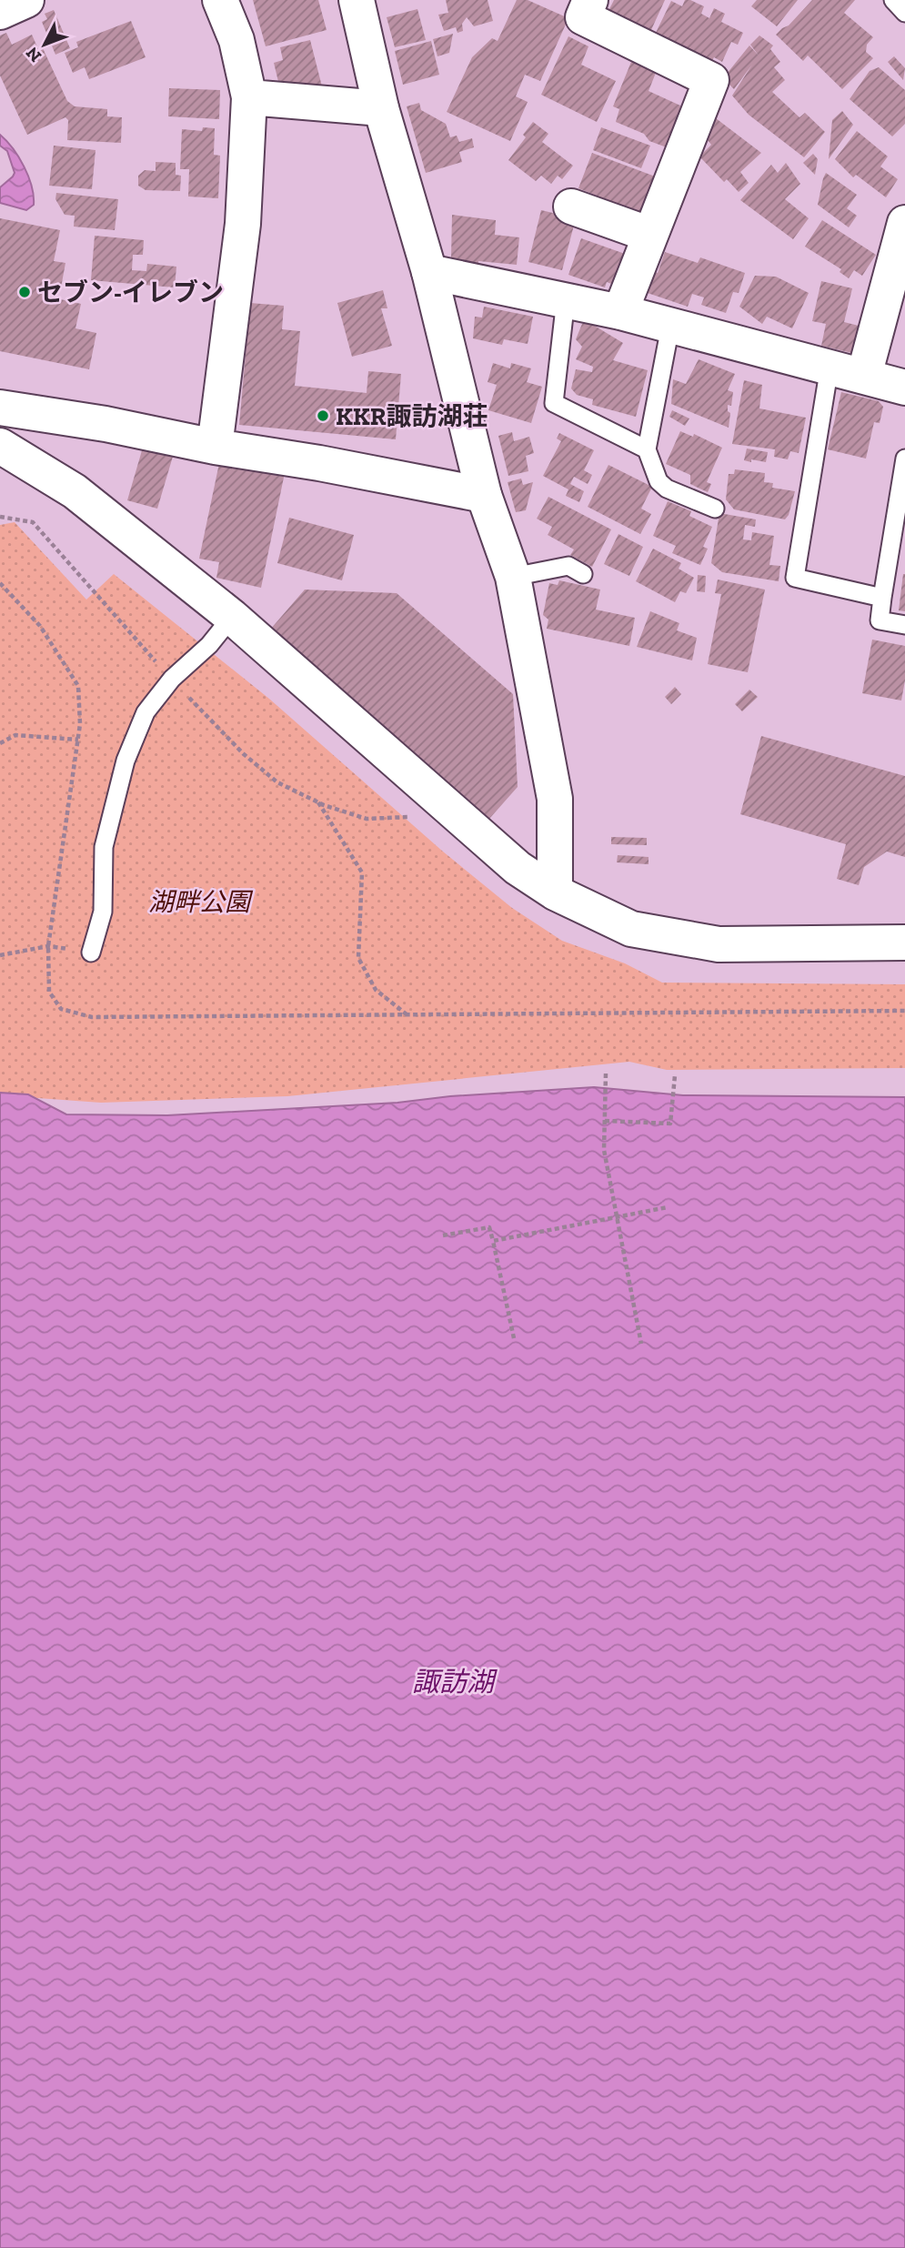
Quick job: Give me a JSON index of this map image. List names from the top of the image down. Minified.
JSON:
{"water":["諏訪湖"],"parks":["湖畔公園"],"places":["セブン-イレブン","KKR諏訪湖荘"],"north":"bottom left"}
